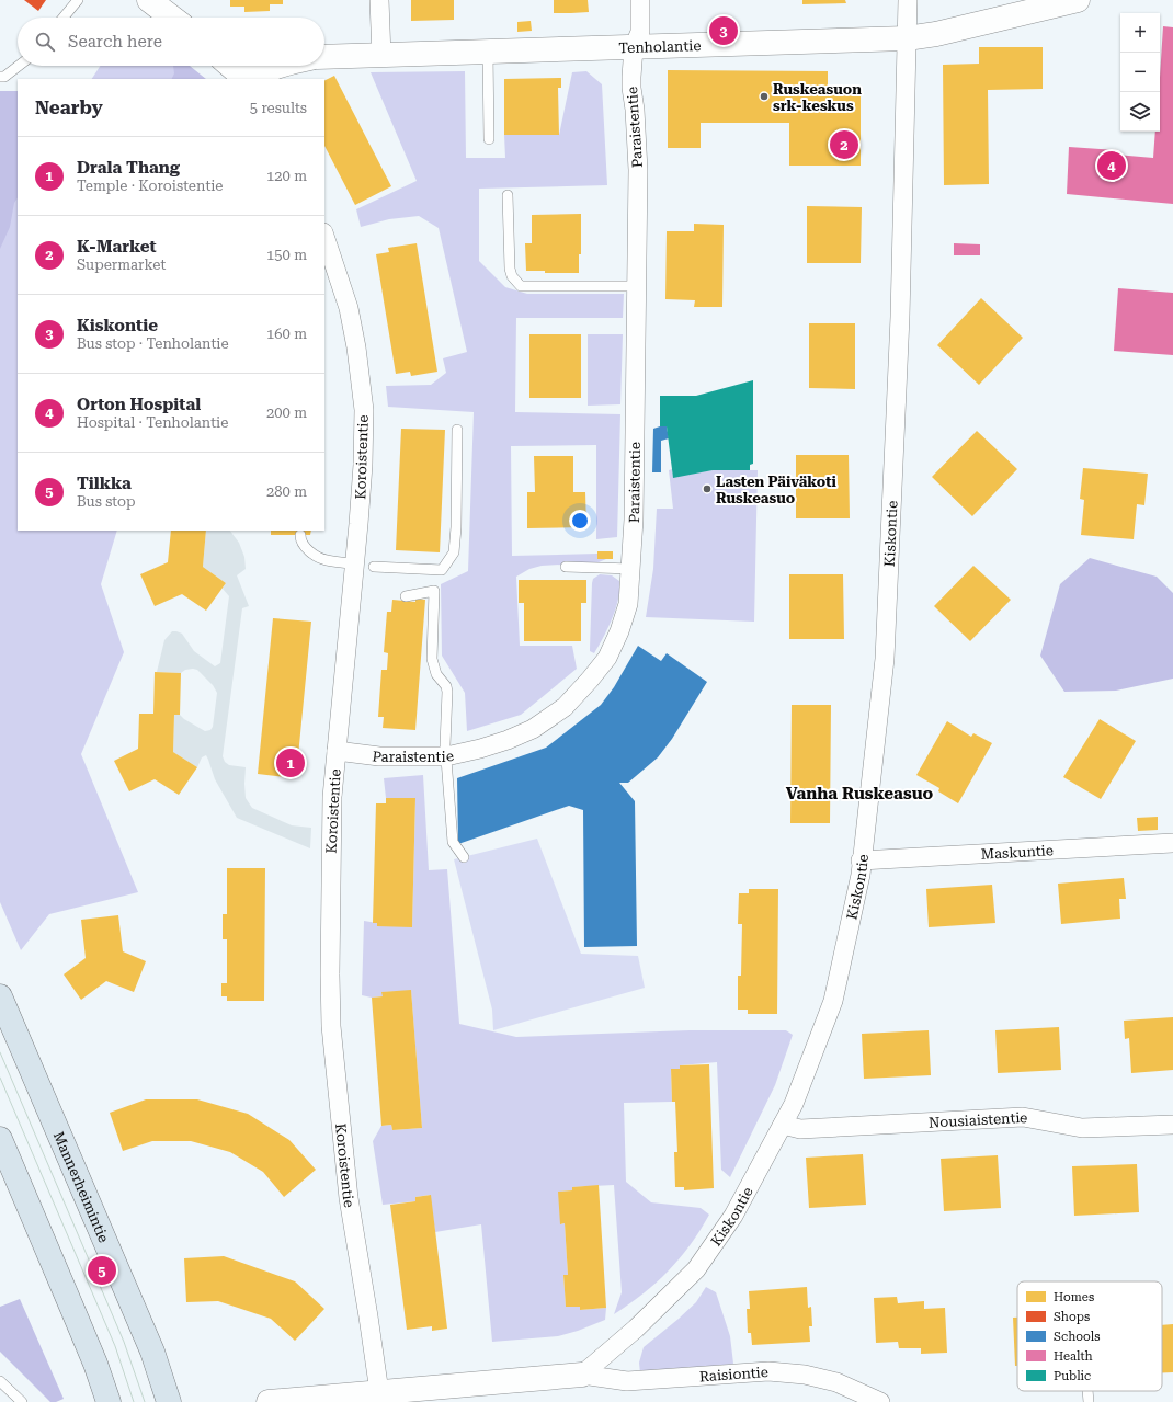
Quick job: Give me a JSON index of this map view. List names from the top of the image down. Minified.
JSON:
{"streets":{"main road":["Mannerheimintie"],"street":["Tenholantie","Paraistentie","Koroistentie","Kiskontie","Maskuntie","Nousiaistentie","Raisiontie"]},"crossings":[["Tenholantie","Paraistentie"],["Tenholantie","Kiskontie"],["Paraistentie","Koroistentie"],["Kiskontie","Maskuntie"],["Kiskontie","Nousiaistentie"],["Kiskontie","Raisiontie"]],"districts":["Vanha Ruskeasuo"],"places":["Ruskeasuon srk-keskus","Lasten Päiväkoti Ruskeasuo"],"legend":["Homes","Shops","Schools","Health","Public"],"page":{"map_buttons":["+","−"],"pins":["3","2","4","1","5"],"search":"Search here","heading":["Nearby","5 results"],"list":[{"mark":"1","name":"Drala Thang","note":"Temple · Koroistentie","value":"120 m"},{"mark":"2","name":"K-Market","note":"Supermarket","value":"150 m"},{"mark":"3","name":"Kiskontie","note":"Bus stop · Tenholantie","value":"160 m"},{"mark":"4","name":"Orton Hospital","note":"Hospital · Tenholantie","value":"200 m"},{"mark":"5","name":"Tilkka","note":"Bus stop","value":"280 m"}]}}
